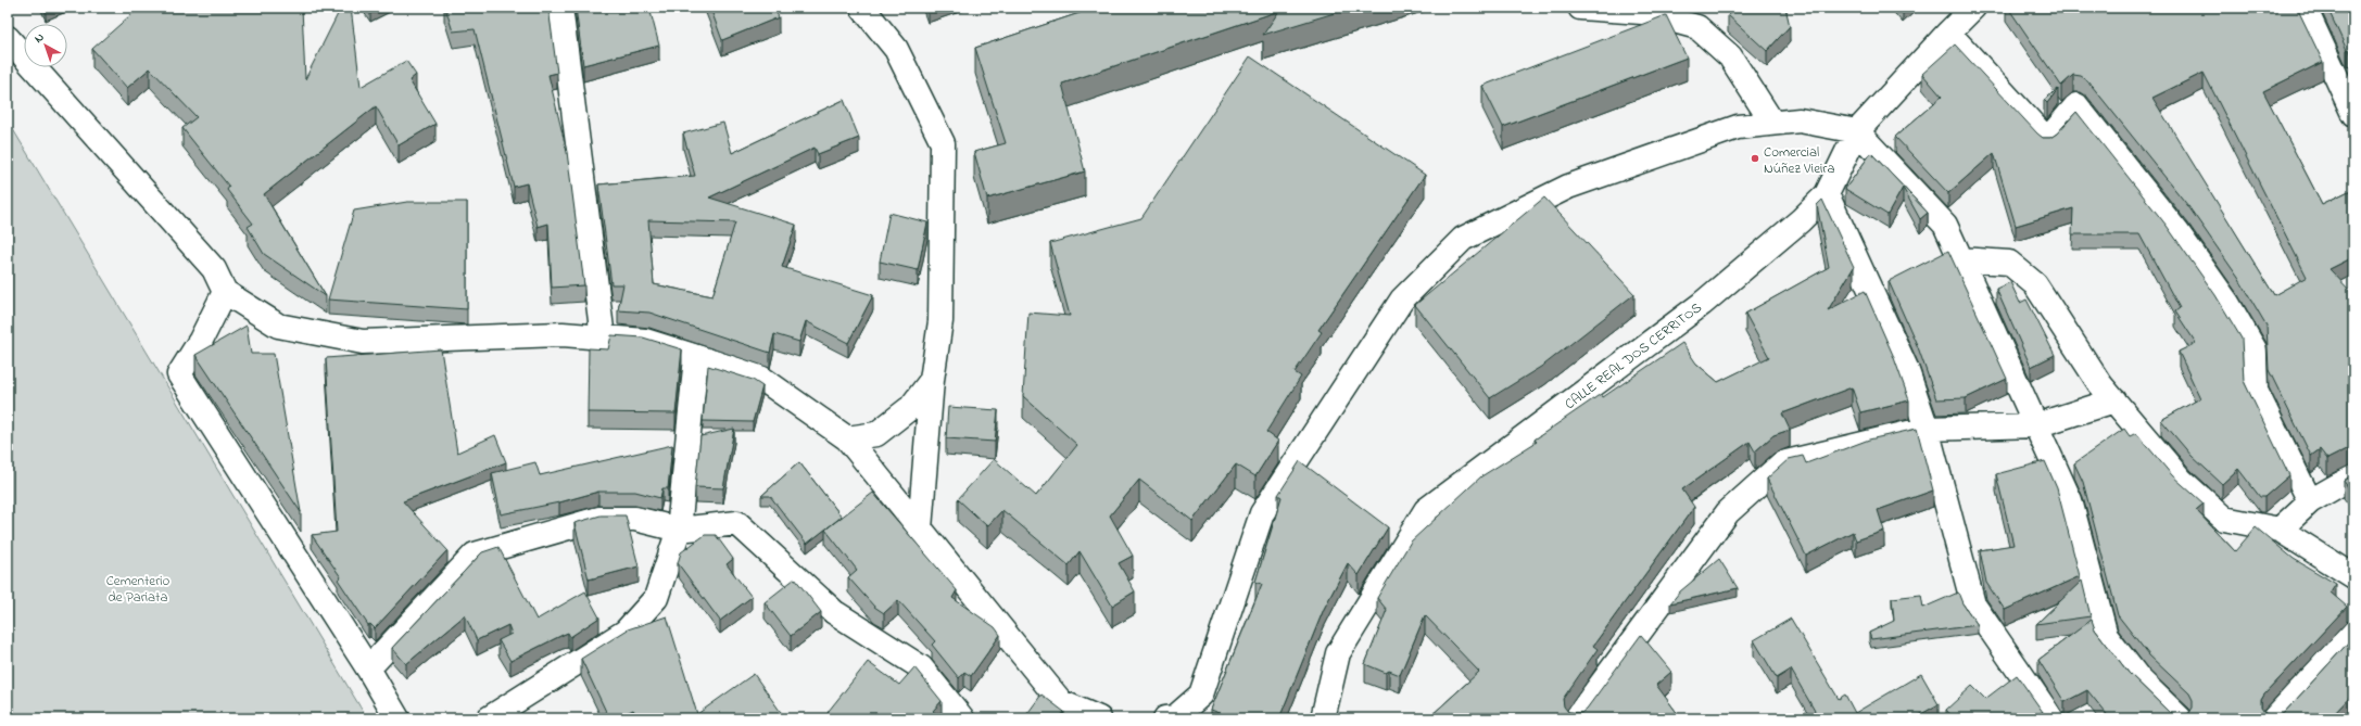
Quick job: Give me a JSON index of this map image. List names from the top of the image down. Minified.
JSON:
{"streets":{"street":["CALLE REAL DOS CERRITOS"]},"parks":["Cementerio de Pariata"],"places":["Comercial Núñez Vieira"],"north":"top left"}
